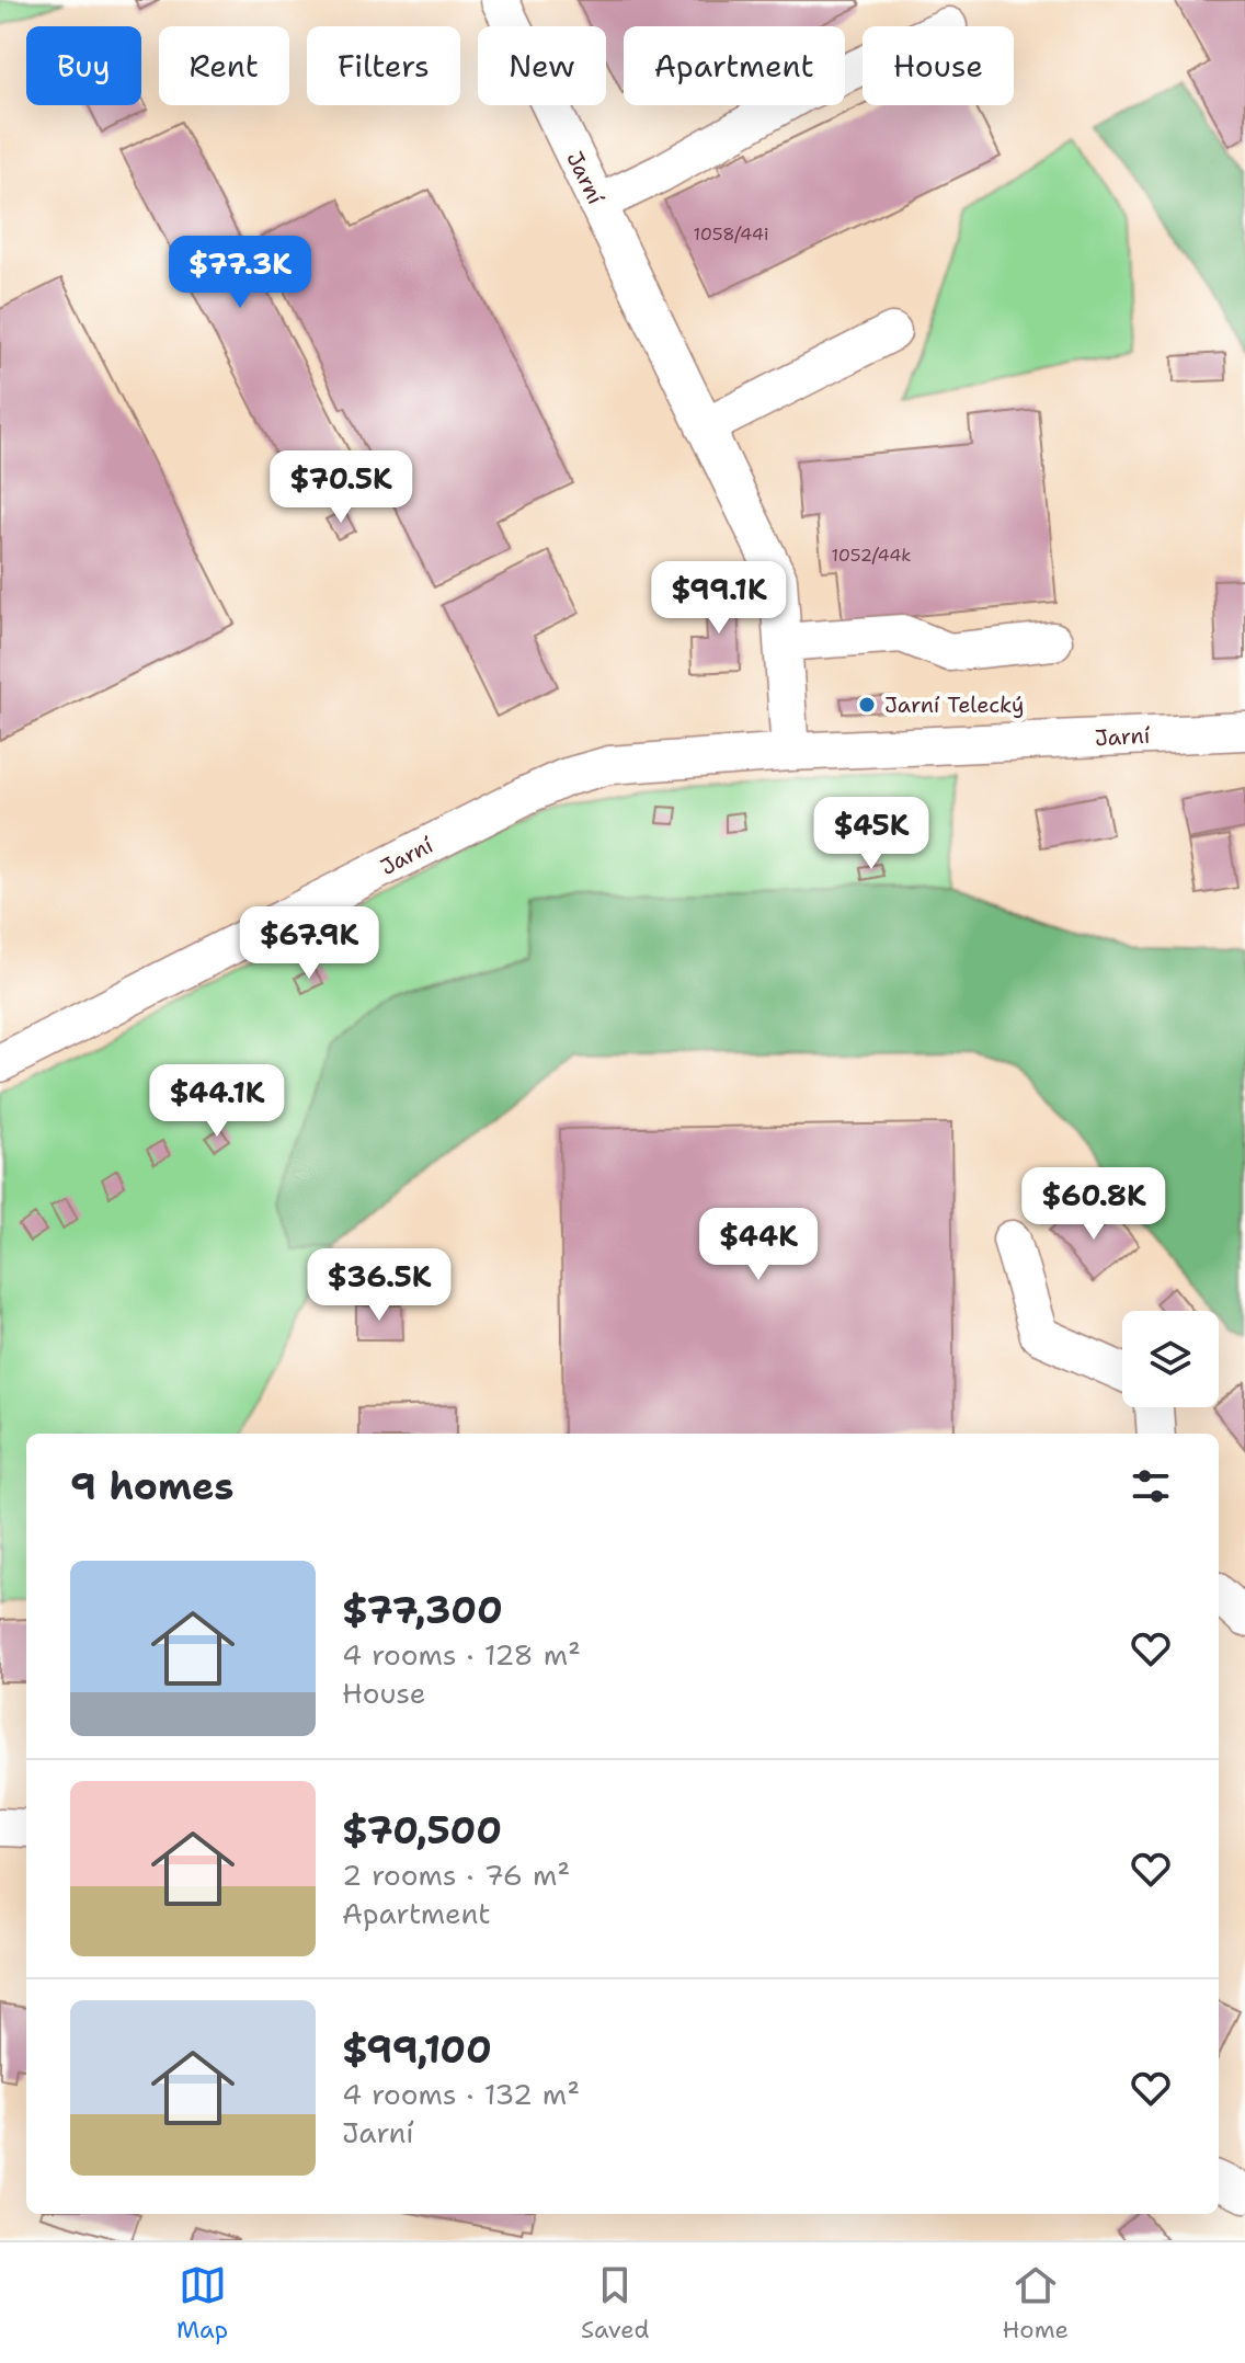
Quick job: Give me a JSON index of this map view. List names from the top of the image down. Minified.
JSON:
{"streets":{"street":["Jarní"]},"places":["Jarní Telecký"],"house_numbers":["1058/44i","1052/44k"],"page":{"chip":["Buy","Rent","Filters","New","Apartment","House"],"price":["$77.3K","$70.5K","$99.1K","$45K","$67.9K","$44.1K","$60.8K","$44K","$36.5K"],"heading":"9 homes","list":[{"name":"$77,300","note":"4 rooms · 128 m² · House"},{"name":"$70,500","note":"2 rooms · 76 m² · Apartment"},{"name":"$99,100","note":"4 rooms · 132 m² · Jarní"}],"tabs":["Map","Saved","Home"]}}
